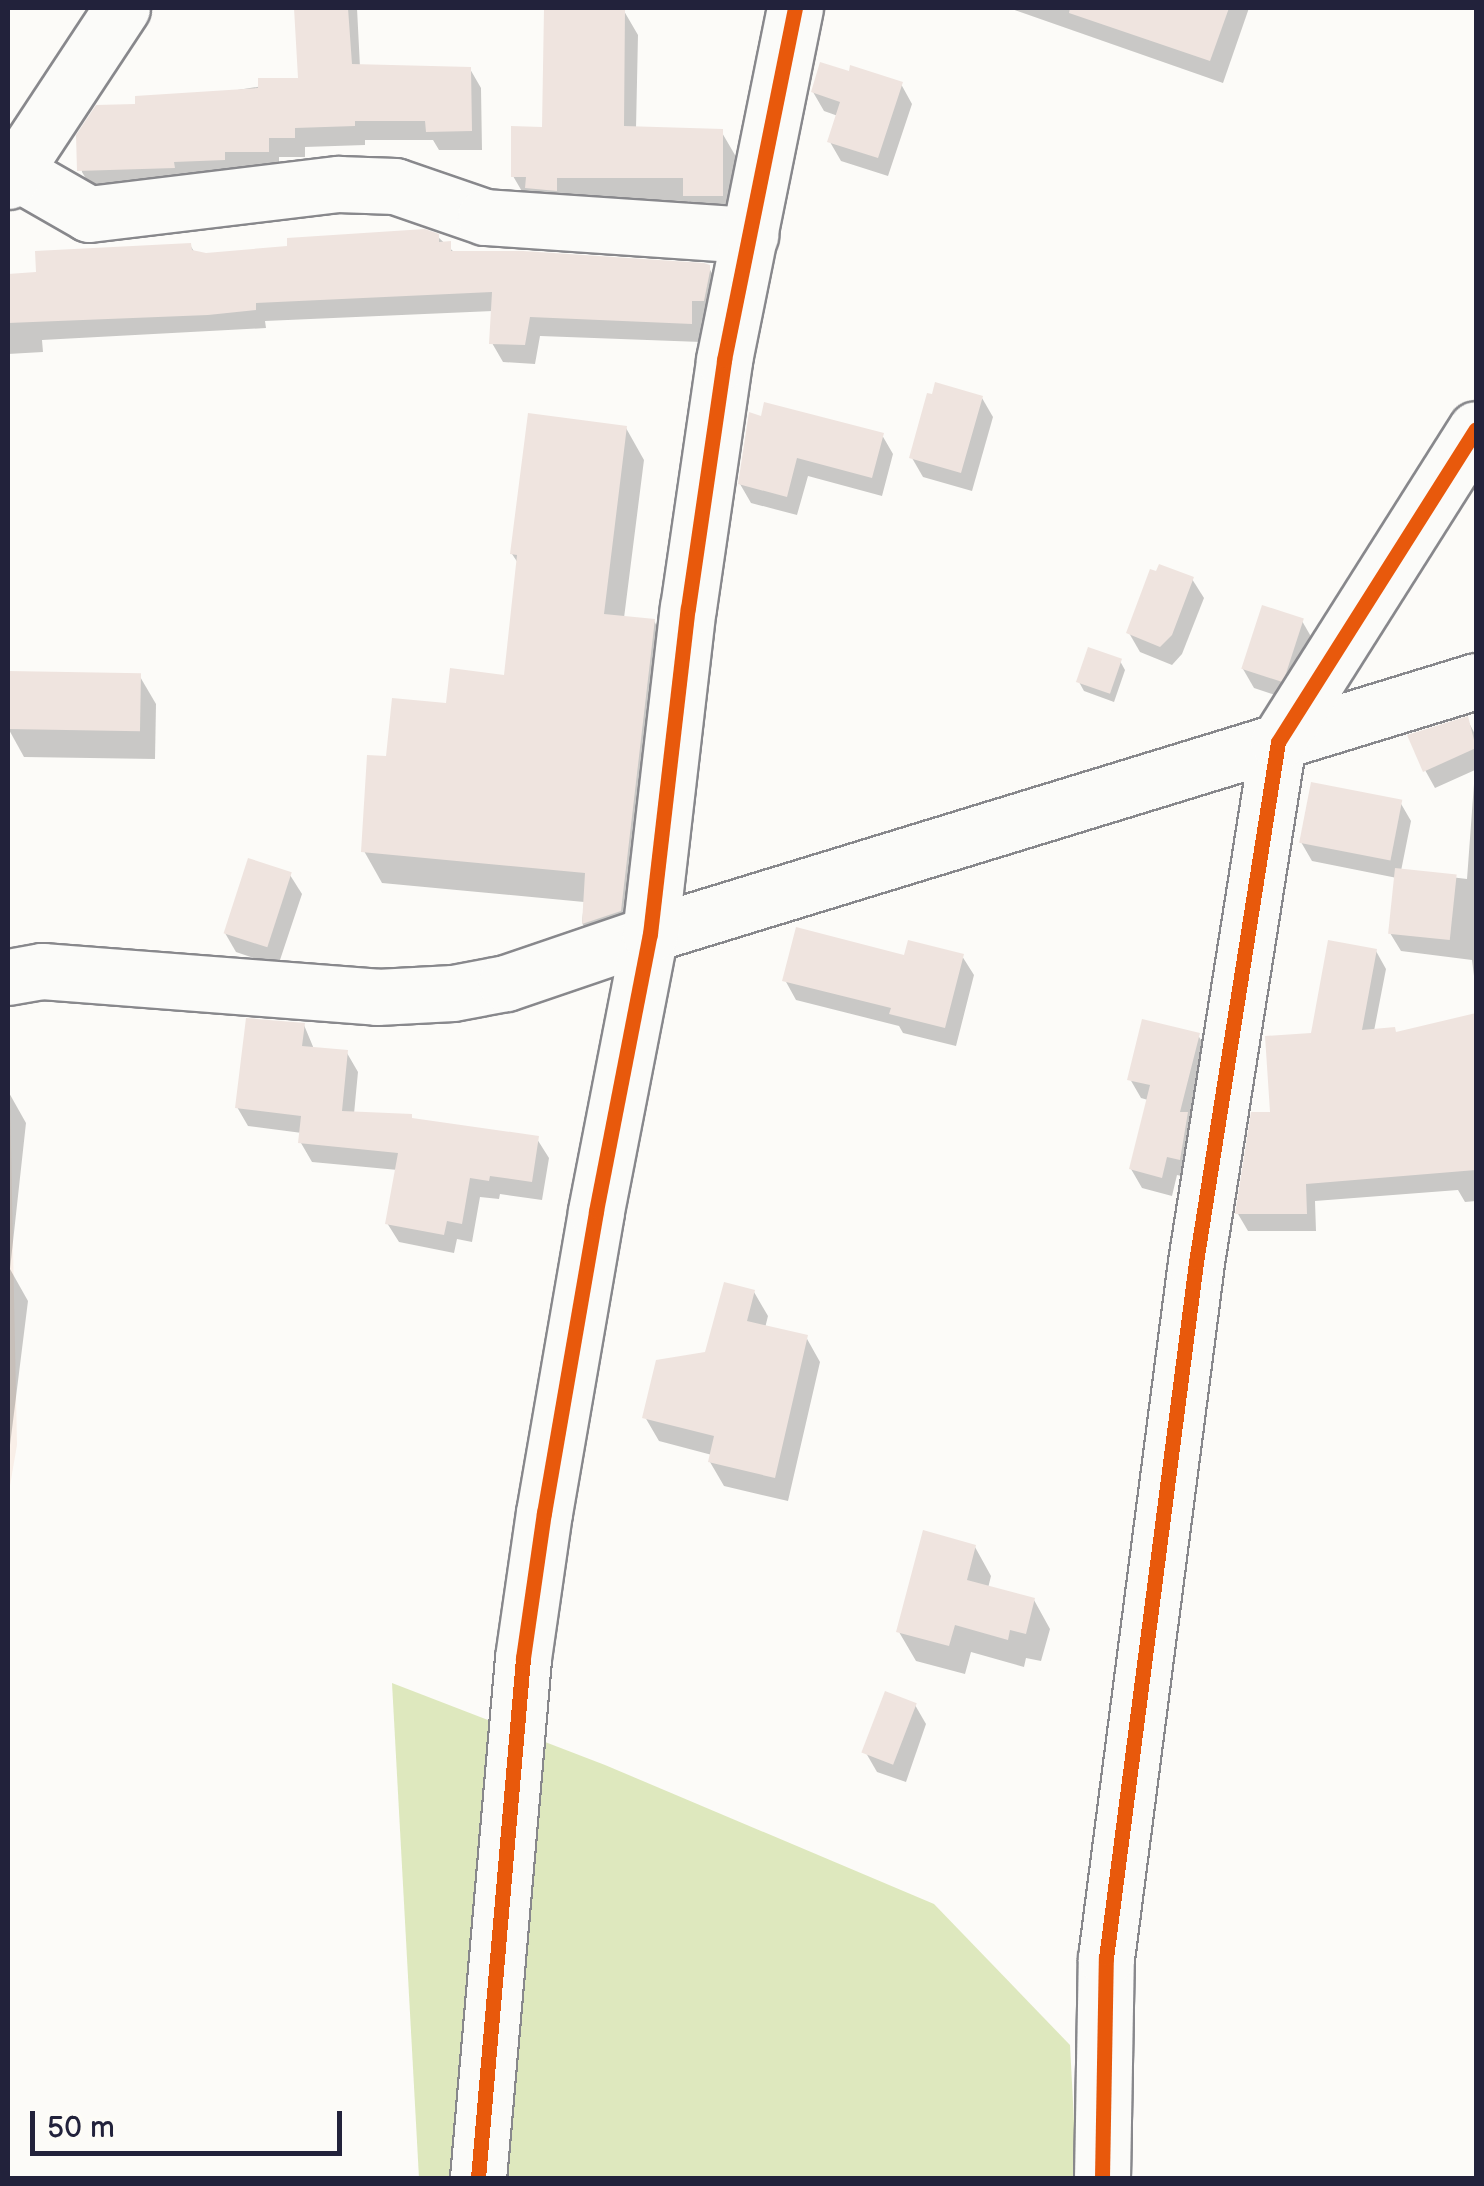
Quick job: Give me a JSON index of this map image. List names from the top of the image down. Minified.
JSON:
{"scale_bar":"50 m"}
